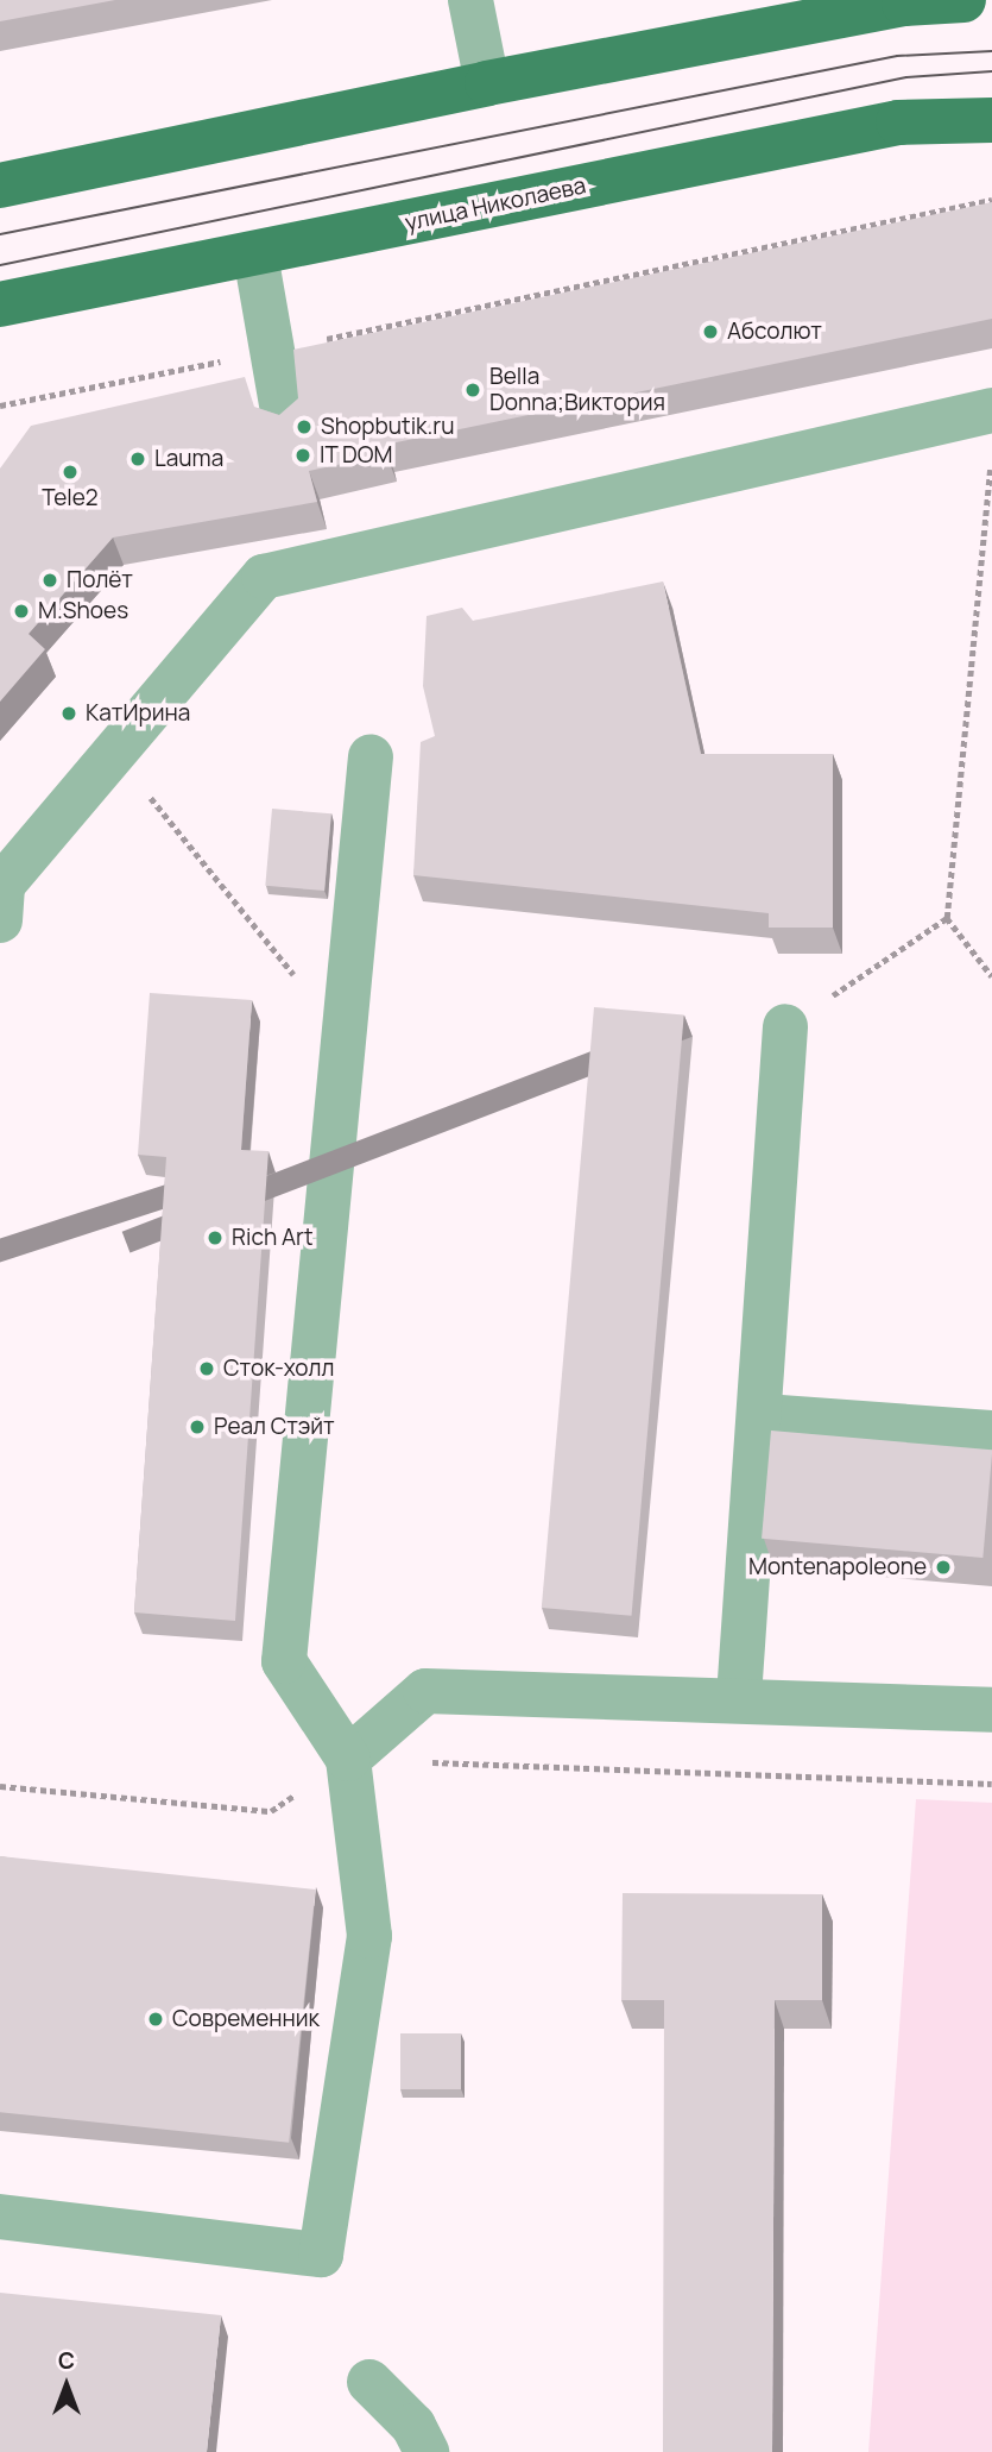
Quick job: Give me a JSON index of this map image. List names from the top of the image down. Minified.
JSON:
{"streets":{"main road":["улица Николаева"]},"places":["Абсолют","Bella Donna;Виктория","Shopbutik.ru","IT DOM","Lauma","Tele2","Полёт","M.Shoes","КатИрина","Rich Art","Сток-холл","Реал Стэйт","Montenapoleone","Современник"],"north":"top"}
